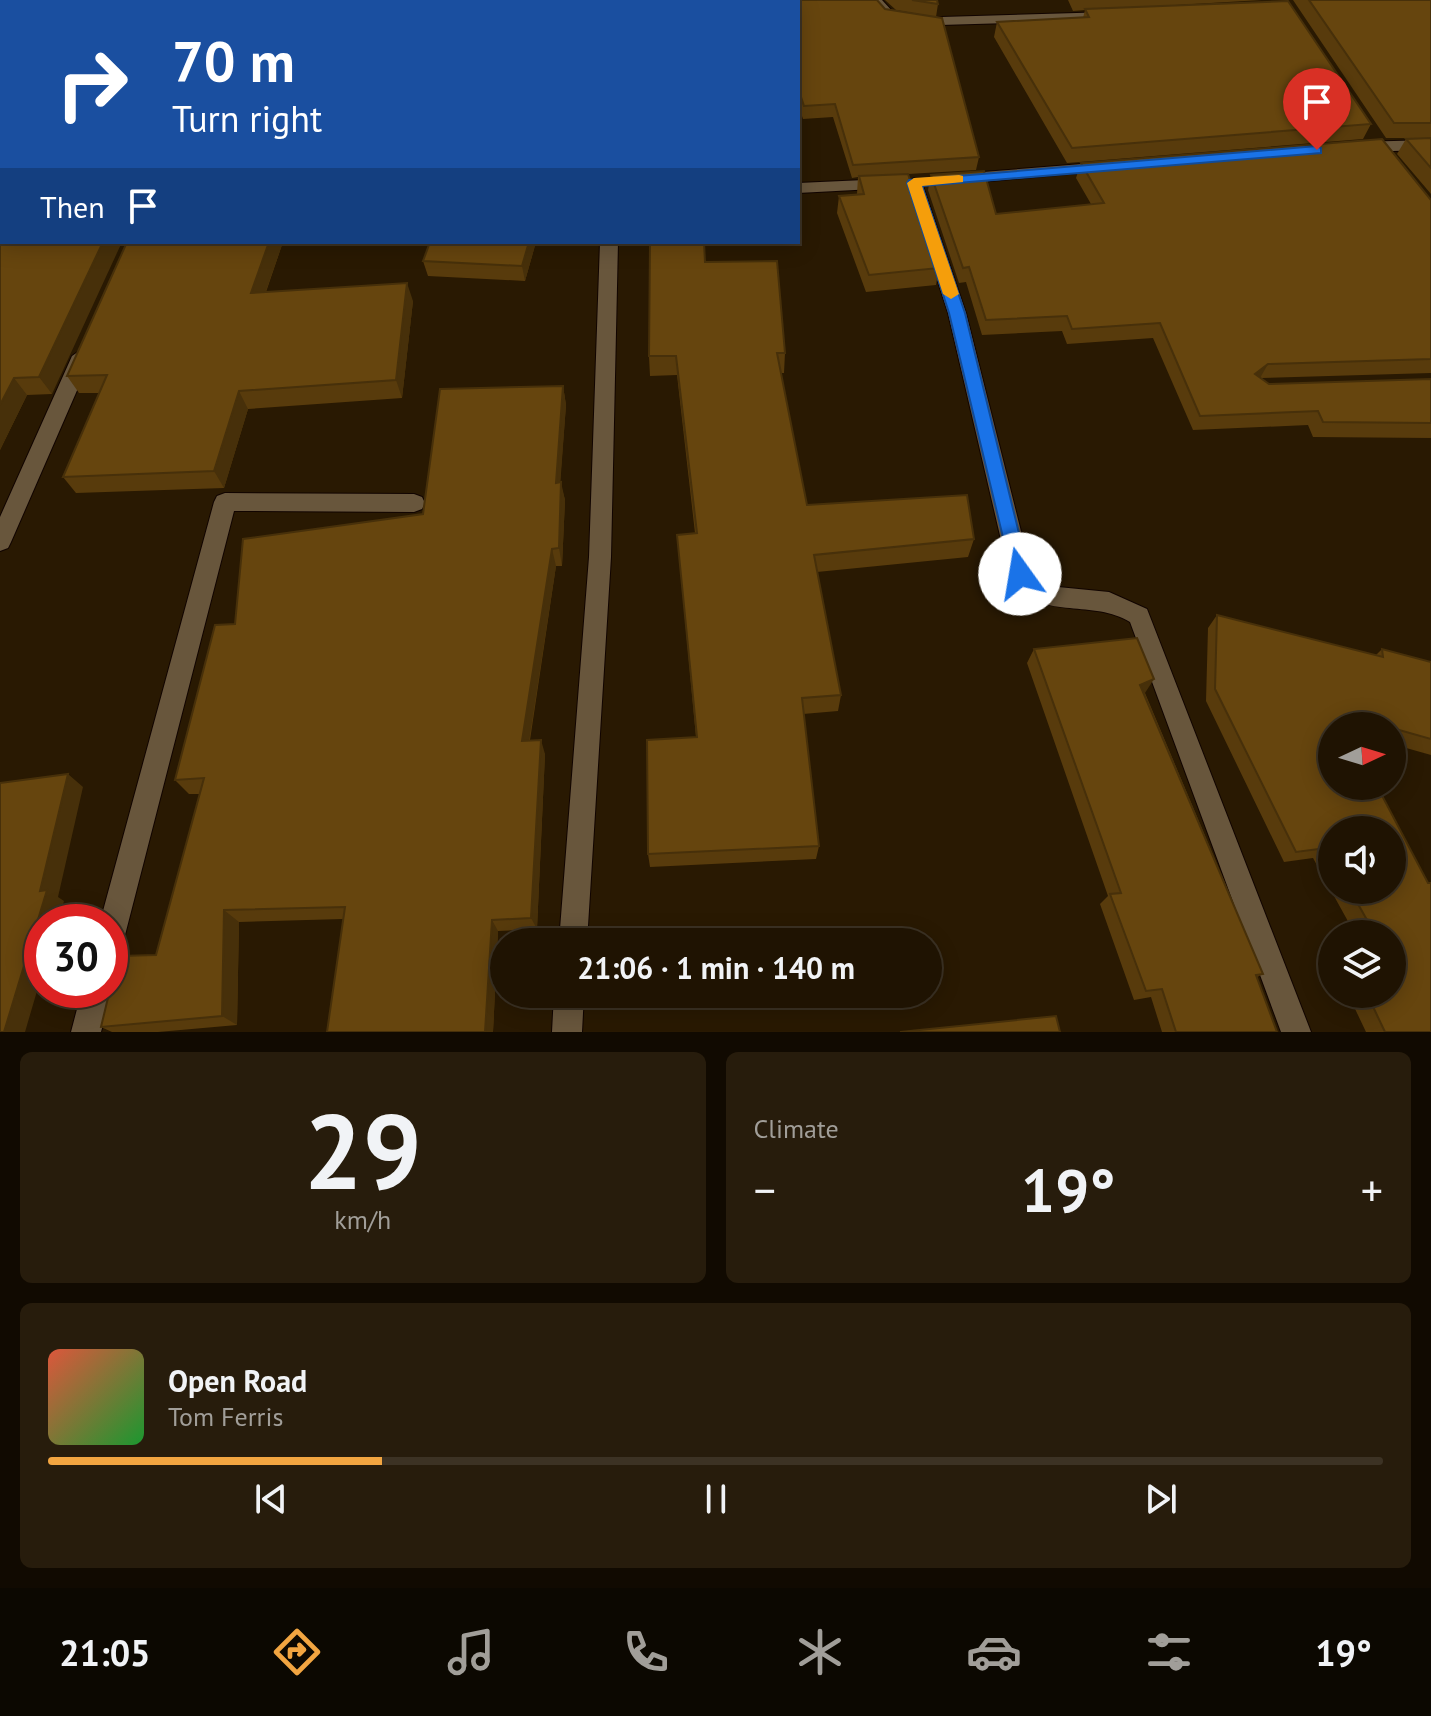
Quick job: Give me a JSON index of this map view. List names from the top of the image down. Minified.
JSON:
{"north":"right","page":{"turn":["70 m","Turn right"],"then":"Then","limit":"30","trip":"21:06 · 1 min · 140 m","tile":[["29","km/h"],"Climate"],"heat":["−","19°","+"],"song":["Open Road","Tom Ferris"],"tabs":["21:05","19°"]}}
